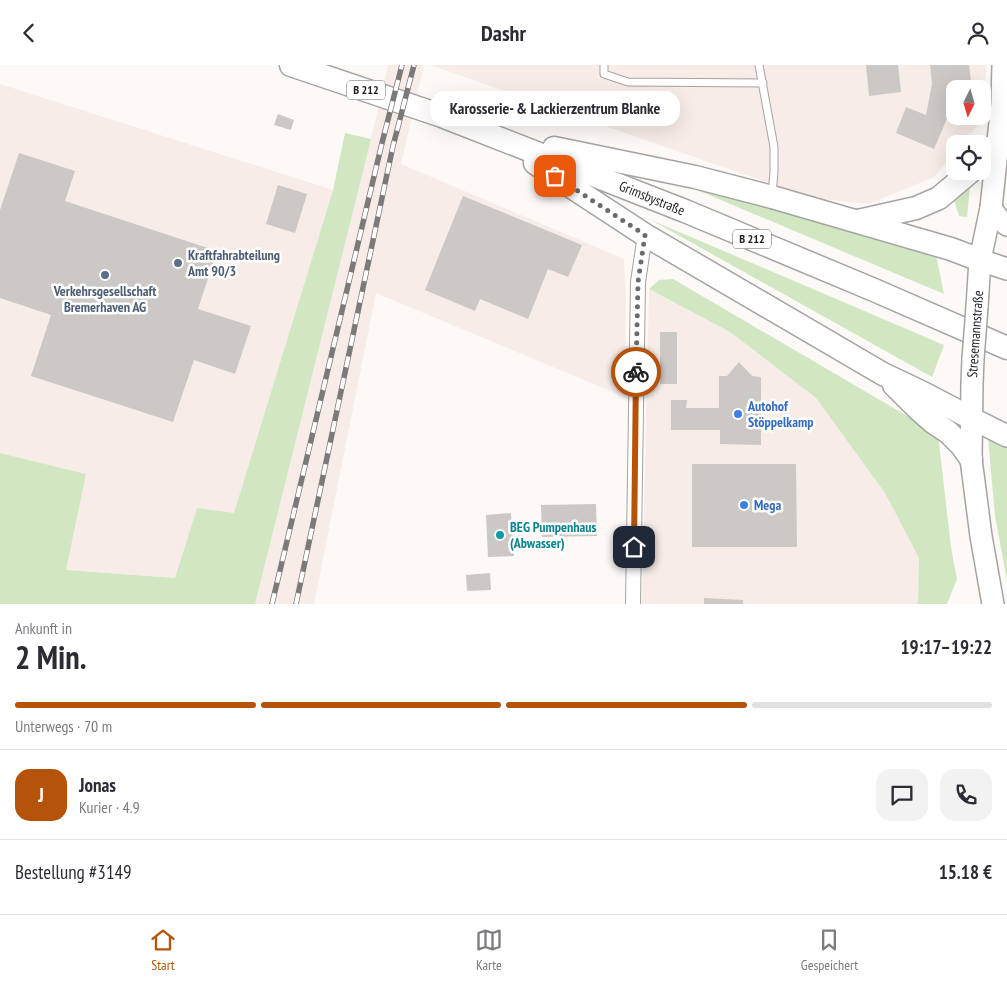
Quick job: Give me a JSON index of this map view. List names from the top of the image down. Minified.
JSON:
{"streets":{"highway":["B 212","Grimsbystraße"],"main road":["Stresemannstraße"]},"places":["Karosserie- & Lackierzentrum Blanke","Kraftfahrabteilung Amt 90/3","Verkehrsgesellschaft Bremerhaven AG","Autohof Stöppelkamp","Mega","BEG Pumpenhaus (Abwasser)"],"north":"bottom","page":{"header":"Dashr","bubble":"Karosserie- & Lackierzentrum Blanke","heading":["2 Min.","Ankunft in","19:17–19:22"],"panel":["Jonas","Kurier · 4.9","Bestellung #3149","15.18 €"],"bar":"Unterwegs · 70 m","round":"J","tabs":["Start","Karte","Gespeichert"]}}
